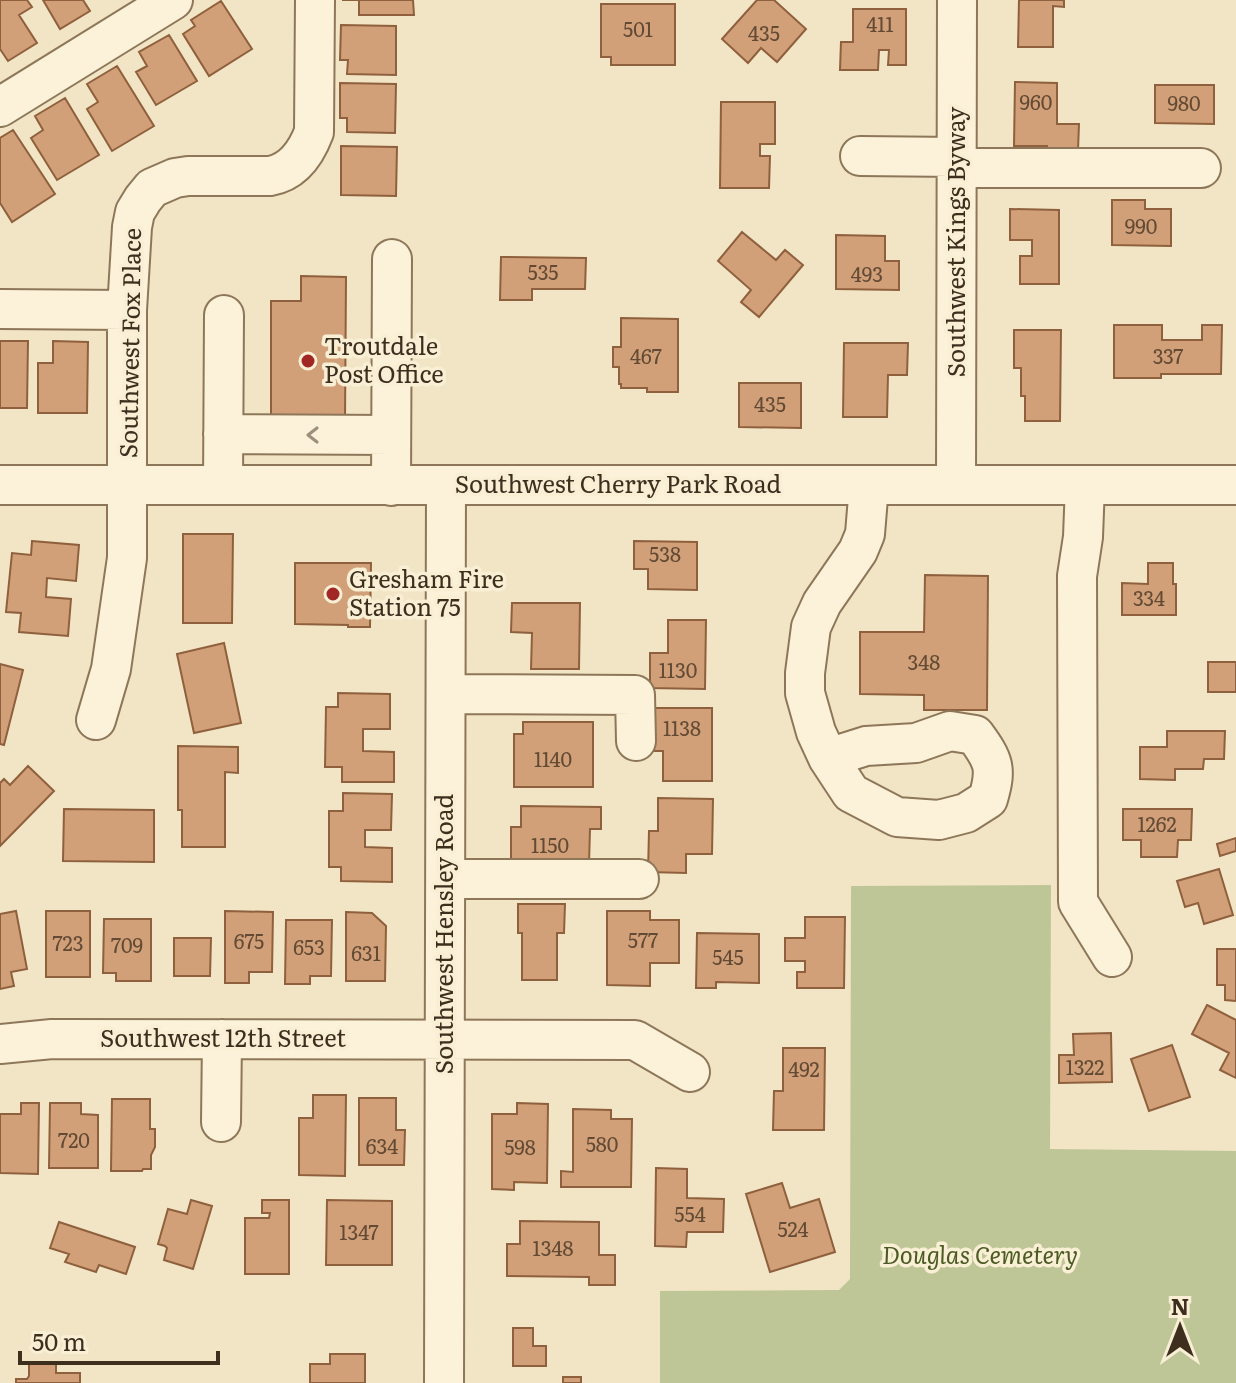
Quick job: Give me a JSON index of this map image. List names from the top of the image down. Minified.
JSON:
{"streets":{"street":["Southwest Kings Byway","Southwest Fox Place","Southwest Cherry Park Road","Southwest Hensley Road","Southwest 12th Street"]},"crossings":[["Southwest Kings Byway","Southwest Cherry Park Road"],["Southwest Fox Place","Southwest Cherry Park Road"],["Southwest Cherry Park Road","Southwest Hensley Road"],["Southwest Hensley Road","Southwest 12th Street"]],"parks":["Douglas Cemetery"],"places":["Troutdale Post Office","Gresham Fire Station 75"],"house_numbers":["411","501","435","960","980","990","535","493","467","337","435","538","334","348","1130","1138","1140","1262","1150","577","675","723","709","653","631","545","1322","492","720","580","634","598","554","524","1347","1348"],"scale_bar":"50 m","north":"top"}
